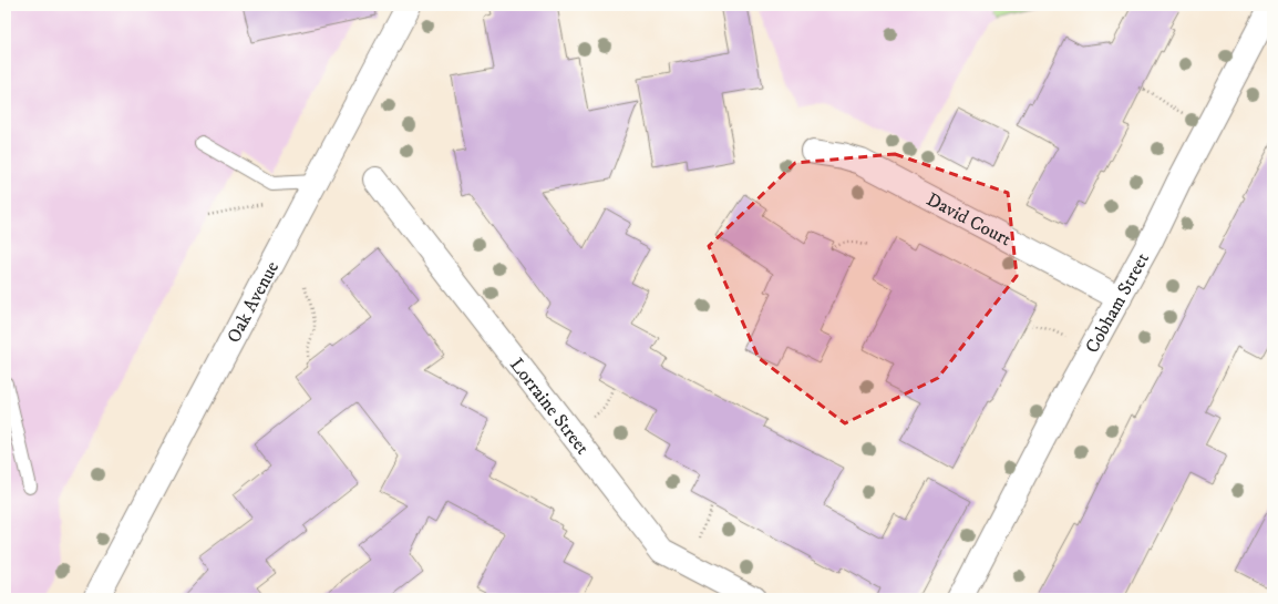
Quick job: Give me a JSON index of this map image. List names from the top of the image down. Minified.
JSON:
{"streets":{"street":["David Court","Oak Avenue","Cobham Street","Lorraine Street"]},"crossings":[["David Court","Cobham Street"]]}
